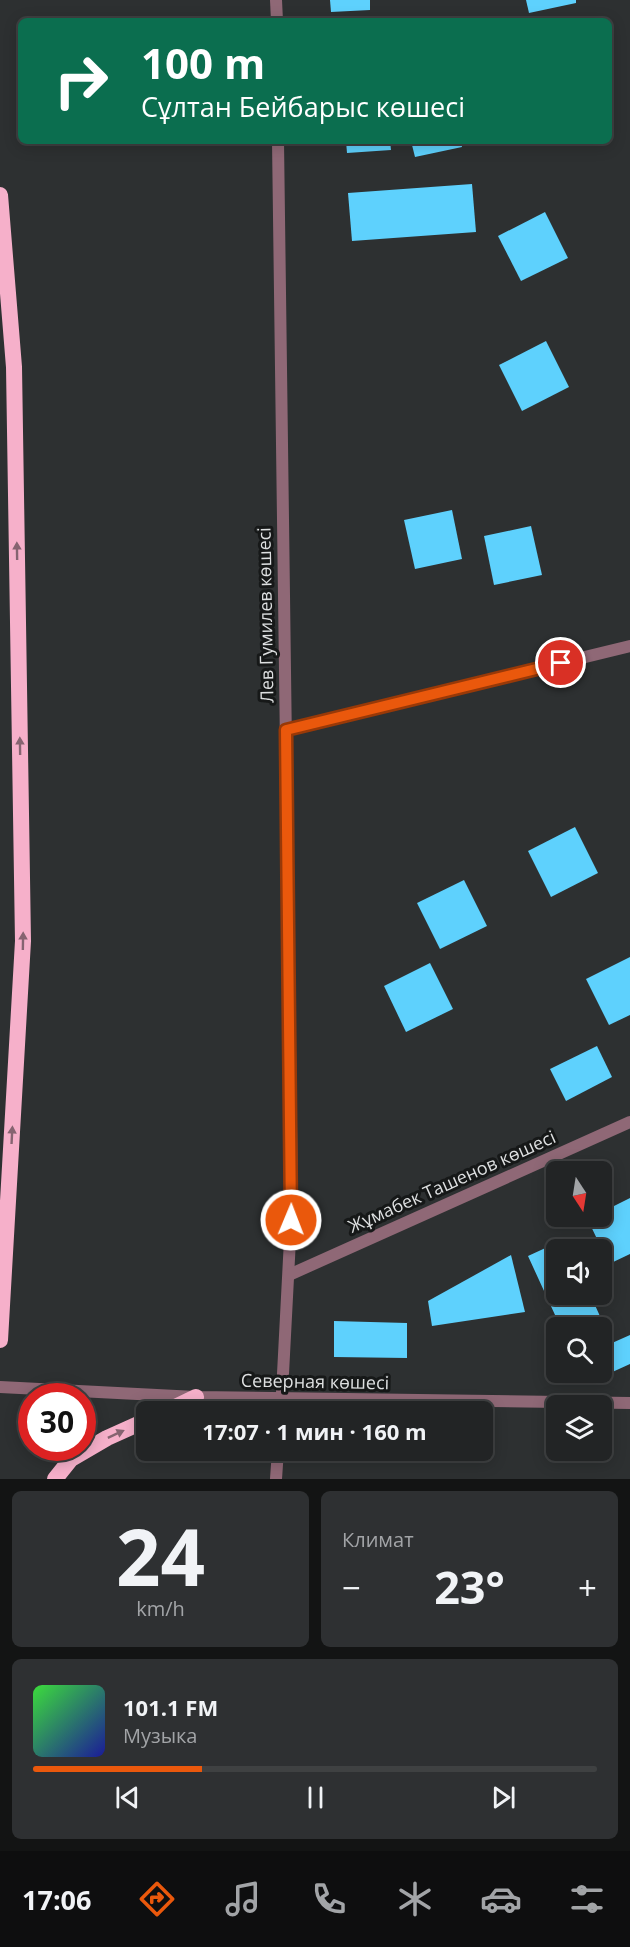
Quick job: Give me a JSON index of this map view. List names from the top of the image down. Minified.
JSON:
{"streets":{"street":["Лев Гумилев көшесі","Жұмабек Ташенов көшесі","Северная көшесі"]},"crossings":[["Лев Гумилев көшесі","Жұмабек Ташенов көшесі"]],"north":"bottom","page":{"turn":["100 m","Сұлтан Бейбарыс көшесі"],"limit":"30","trip":"17:07 · 1 мин · 160 m","tile":[["24","km/h"],"Климат"],"heat":["−","23°","+"],"song":["101.1 FM","Музыка"],"tabs":"17:06"}}
